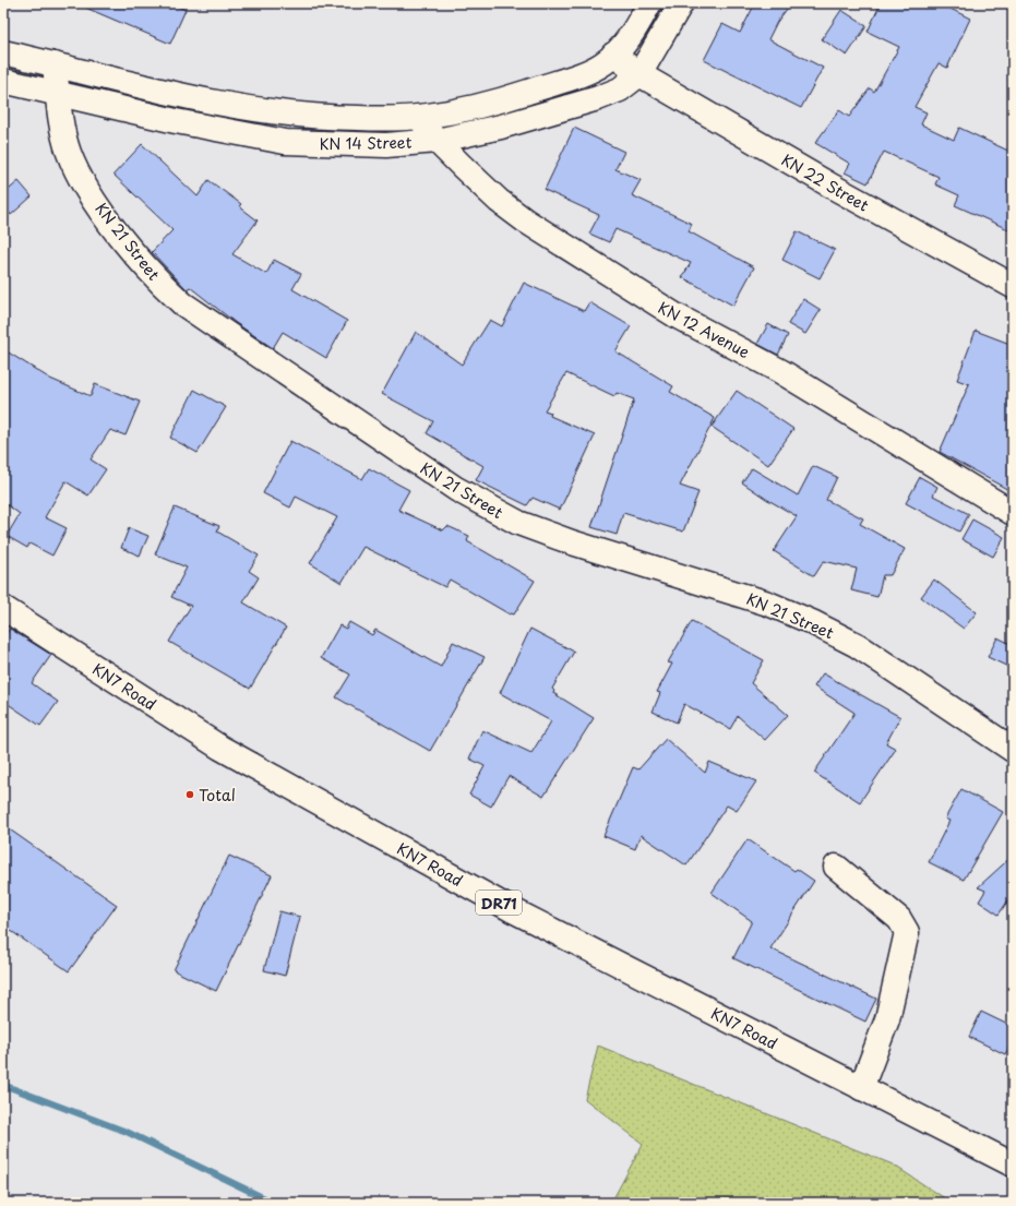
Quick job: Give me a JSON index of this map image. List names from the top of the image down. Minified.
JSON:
{"streets":{"street":["KN 14 Street","KN 22 Street","KN 21 Street","KN 12 Avenue","KN7 Road","DR71"]},"crossings":[["KN 14 Street","KN 22 Street"],["KN 14 Street","KN 21 Street"],["KN 14 Street","KN 12 Avenue"]],"places":["Total"]}
